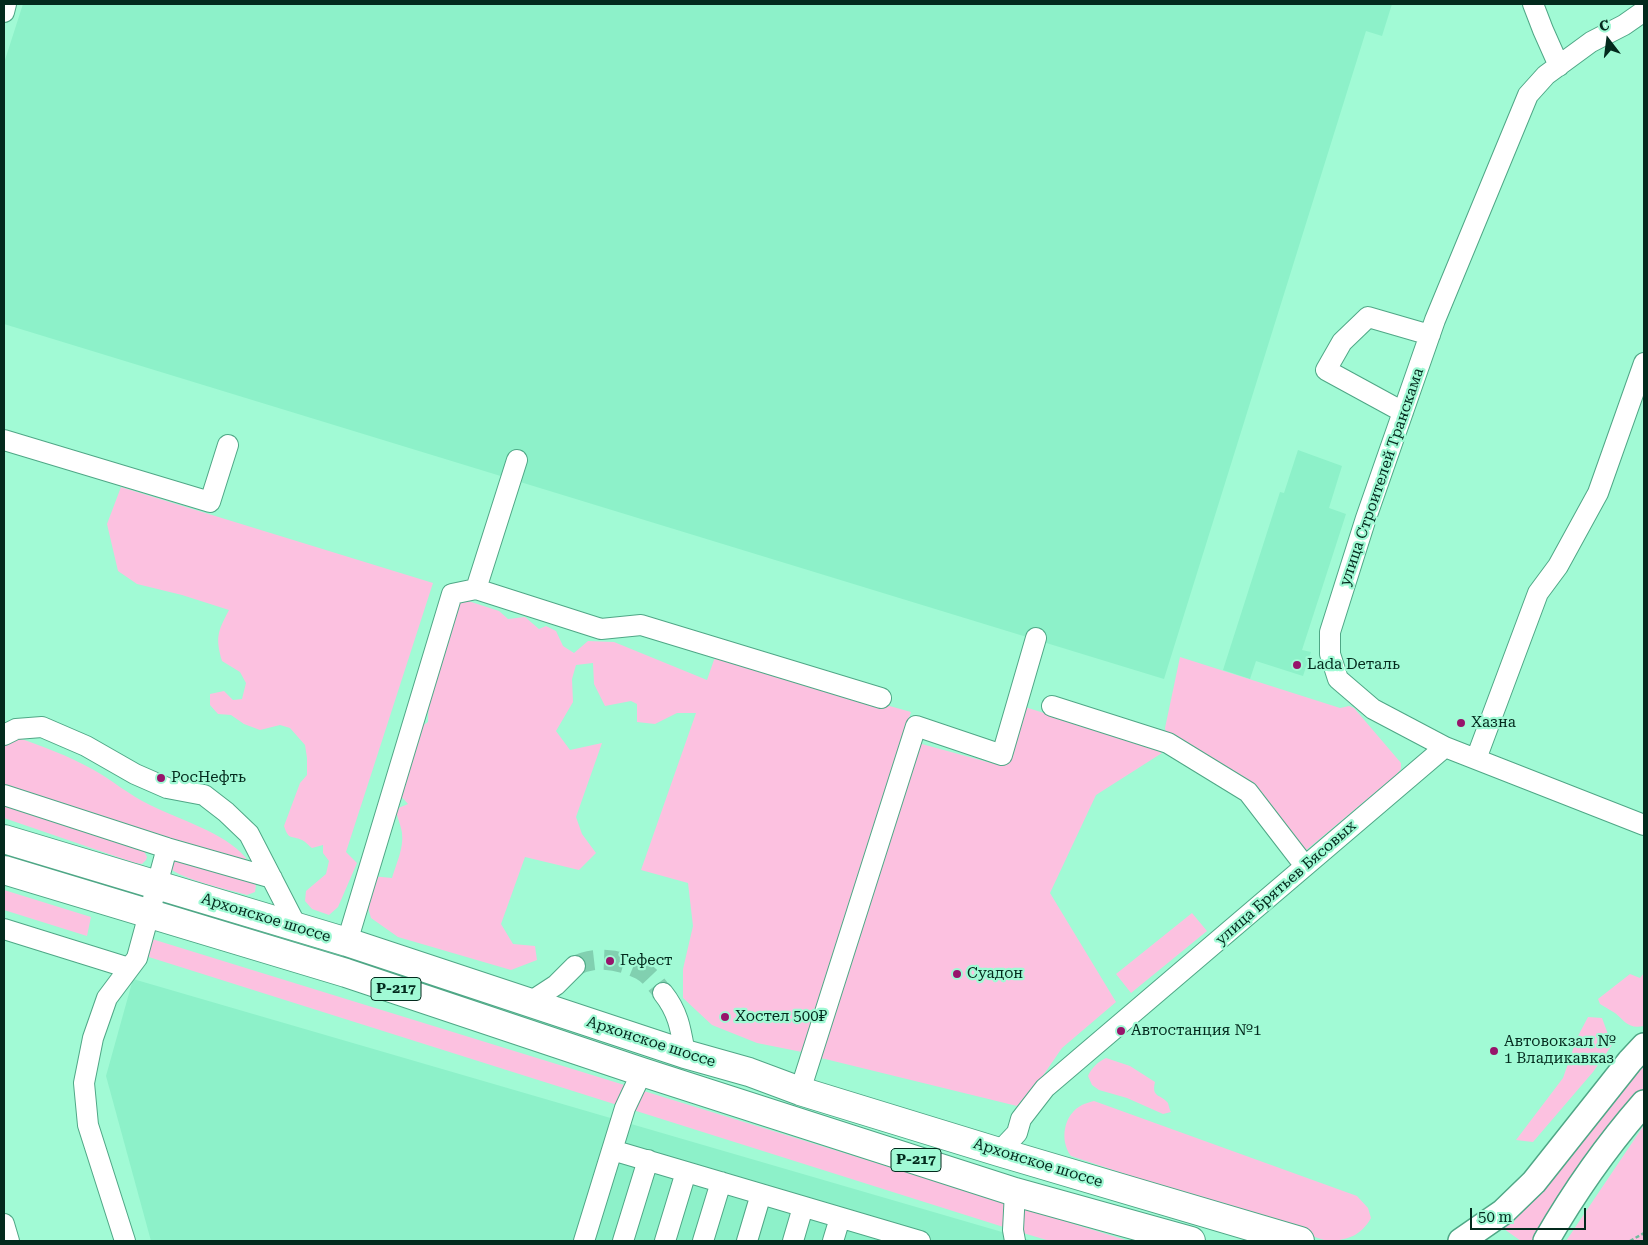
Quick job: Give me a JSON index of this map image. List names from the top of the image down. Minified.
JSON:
{"streets":{"highway":["Архонское шоссе","Р-217"],"street":["улица Строителей Транскама","улица Брятьев Бясовых"]},"crossings":[["улица Строителей Транскама","улица Брятьев Бясовых"],["улица Брятьев Бясовых","Архонское шоссе"]],"places":["Lada Dеталь","Хазна","РосНефть","Гефест","Суадон","Хостел 500₽","Автостанция №1","Автовокзал № 1 Владикавказ"],"scale_bar":"50 m","north":"top"}
